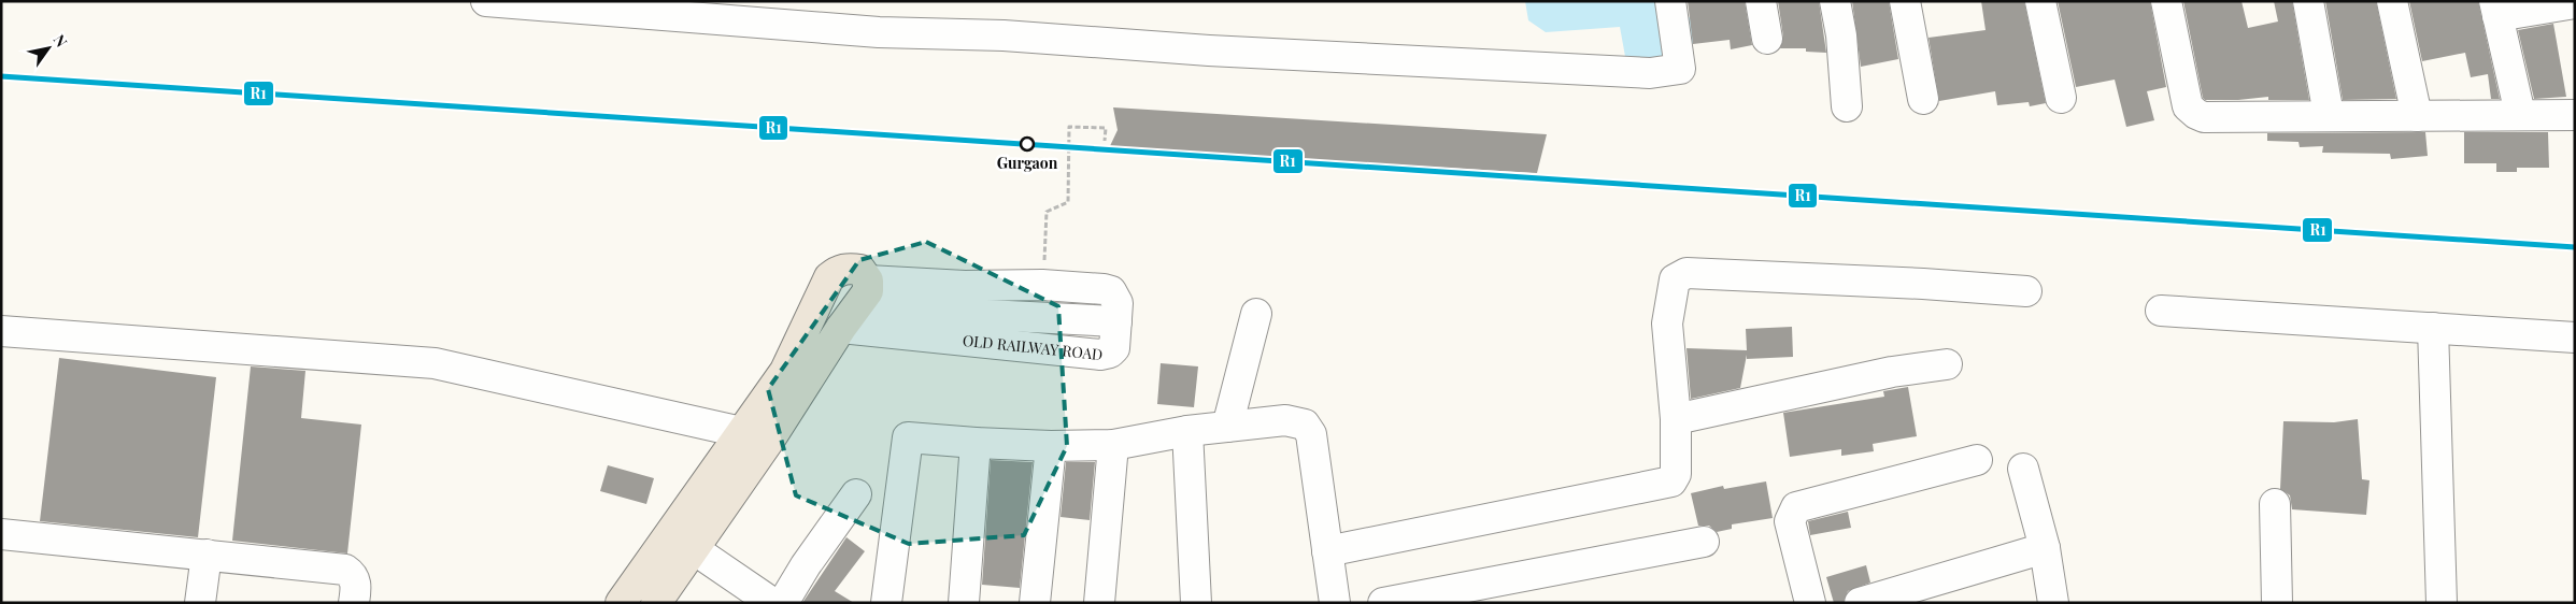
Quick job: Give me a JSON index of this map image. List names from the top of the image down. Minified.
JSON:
{"streets":{"main road":["OLD RAILWAY ROAD"]},"places":["Gurgaon"],"lines":["transit line R1"],"north":"top right"}
